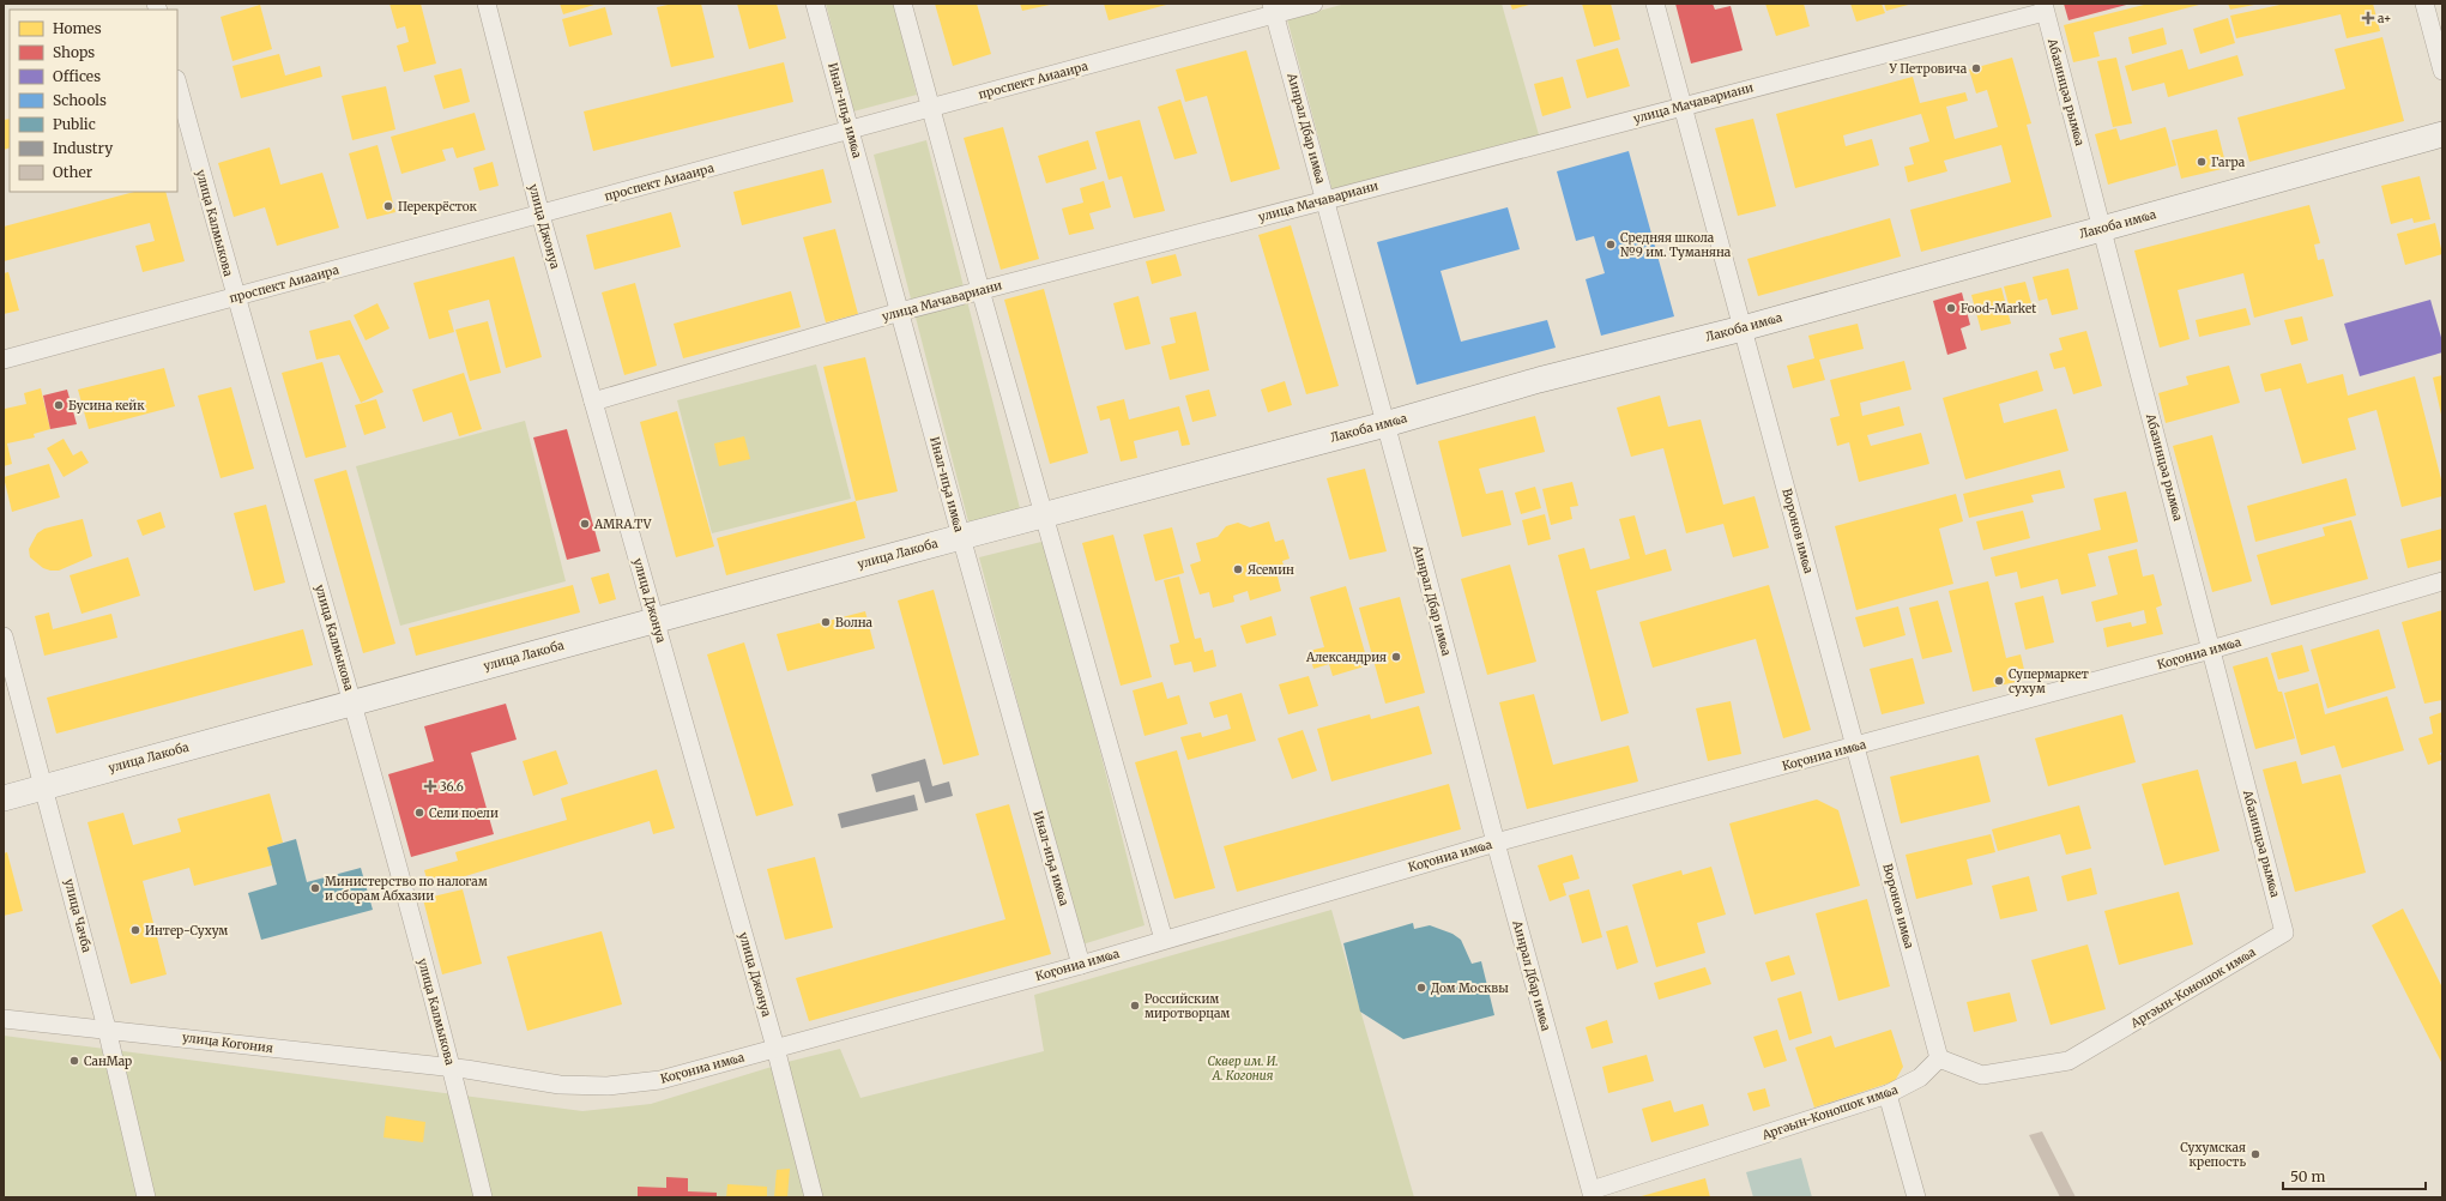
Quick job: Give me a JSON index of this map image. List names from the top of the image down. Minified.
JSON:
{"streets":{"main road":["Лакоба имҩа","улица Лакоба"],"street":["проспект Аиааира","Абазинцәа рымҩа","улица Мачавариани","Инал-иҧа имҩа","Аинрал Дбар имҩа","улица Калмыкова","улица Джонуа","Воронов имҩа","Коӷониа имҩа","улица Чачба","Аргәын-Коношок имҩа","улица Когония"]},"crossings":[["проспект Аиааира","Инал-иҧа имҩа"],["проспект Аиааира","Аинрал Дбар имҩа"],["проспект Аиааира","улица Калмыкова"],["проспект Аиааира","улица Джонуа"],["Абазинцәа рымҩа","улица Мачавариани"],["Абазинцәа рымҩа","Лакоба имҩа"],["Абазинцәа рымҩа","Коӷониа имҩа"],["Абазинцәа рымҩа","Аргәын-Коношок имҩа"],["улица Мачавариани","Инал-иҧа имҩа"],["улица Мачавариани","Аинрал Дбар имҩа"],["улица Мачавариани","улица Джонуа"],["улица Мачавариани","Воронов имҩа"],["Инал-иҧа имҩа","улица Лакоба"],["Инал-иҧа имҩа","Коӷониа имҩа"],["Аинрал Дбар имҩа","Лакоба имҩа"],["Аинрал Дбар имҩа","Коӷониа имҩа"],["Аинрал Дбар имҩа","Аргәын-Коношок имҩа"],["улица Калмыкова","улица Лакоба"],["улица Калмыкова","Коӷониа имҩа"],["улица Калмыкова","улица Когония"],["Лакоба имҩа","Воронов имҩа"],["Лакоба имҩа","улица Лакоба"],["улица Джонуа","улица Лакоба"],["улица Джонуа","Коӷониа имҩа"],["Воронов имҩа","Коӷониа имҩа"],["Воронов имҩа","Аргәын-Коношок имҩа"],["улица Лакоба","улица Чачба"],["Коӷониа имҩа","улица Когония"],["улица Чачба","улица Когония"]],"parks":["Сквер им. И. А. Когония"],"places":{"health":["а+","36.6"],"other":["У Петровича","Гагра","Перекрёсток","Средняя школа №9 им. Туманяна","Food-Market","Бусина кейк","AMRA.TV","Ясемин","Волна","Александрия","Супермаркет сухум","Сели поели","Министерство по налогам и сборам Абхазии","Интер-Сухум","Дом Москвы","Российским миротворцам","СанМар","Сухумская крепость"]},"legend":["Homes","Shops","Offices","Schools","Public","Industry","Other"],"scale_bar":"50 m"}
